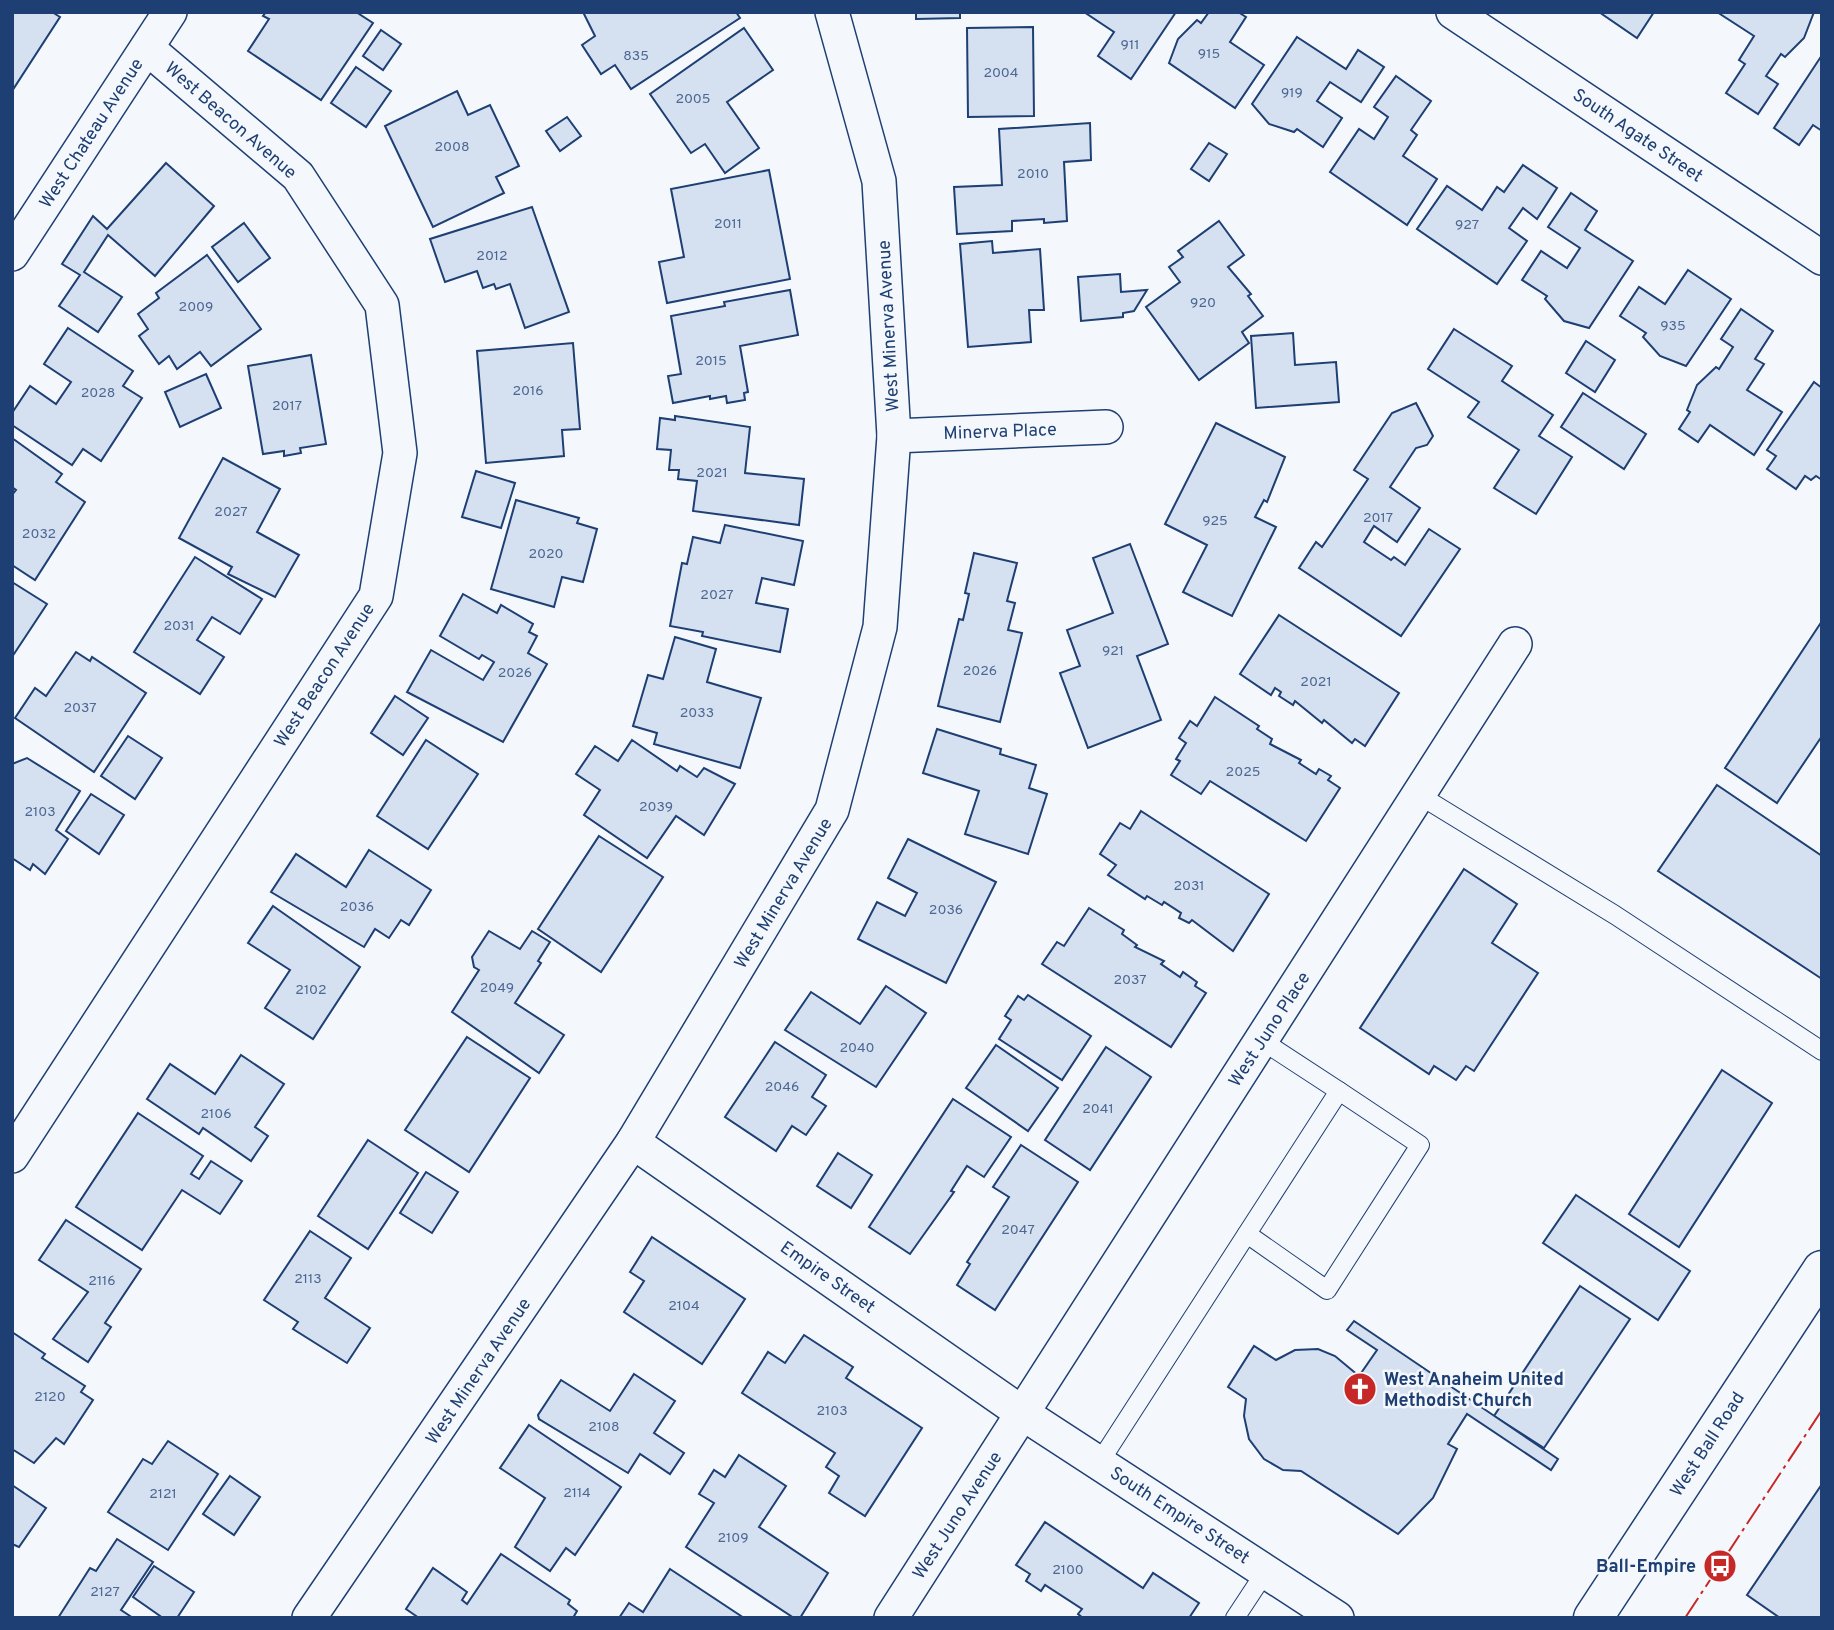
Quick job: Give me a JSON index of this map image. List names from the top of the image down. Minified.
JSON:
{"streets":{"main road":["West Ball Road"],"street":["West Beacon Avenue","West Chateau Avenue","South Agate Street","West Minerva Avenue","Minerva Place","West Juno Place","Empire Street","West Juno Avenue","South Empire Street"]},"crossings":[["West Beacon Avenue","West Chateau Avenue"],["West Minerva Avenue","Minerva Place"],["West Minerva Avenue","Empire Street"],["West Juno Place","Empire Street"],["West Juno Place","West Juno Avenue"],["West Juno Place","South Empire Street"],["Empire Street","West Juno Avenue"],["Empire Street","South Empire Street"],["West Juno Avenue","South Empire Street"]],"places":{"church":["West Anaheim United Methodist Church"],"bus stop":["Ball-Empire"]},"house_numbers":["911","915","835","2004","919","2005","2008","2010","2011","927","2012","920","2009","935","2015","2016","2028","2017","2021","2027","2017","925","2032","2020","2027","2031","921","2026","2026","2021","2037","2033","2025","2039","2103","2031","2036","2036","2037","2049","2102","2040","2046","2041","2106","2047","2113","2116","2104","2120","2103","2108","2114","2121","2109","2100","2127"]}
